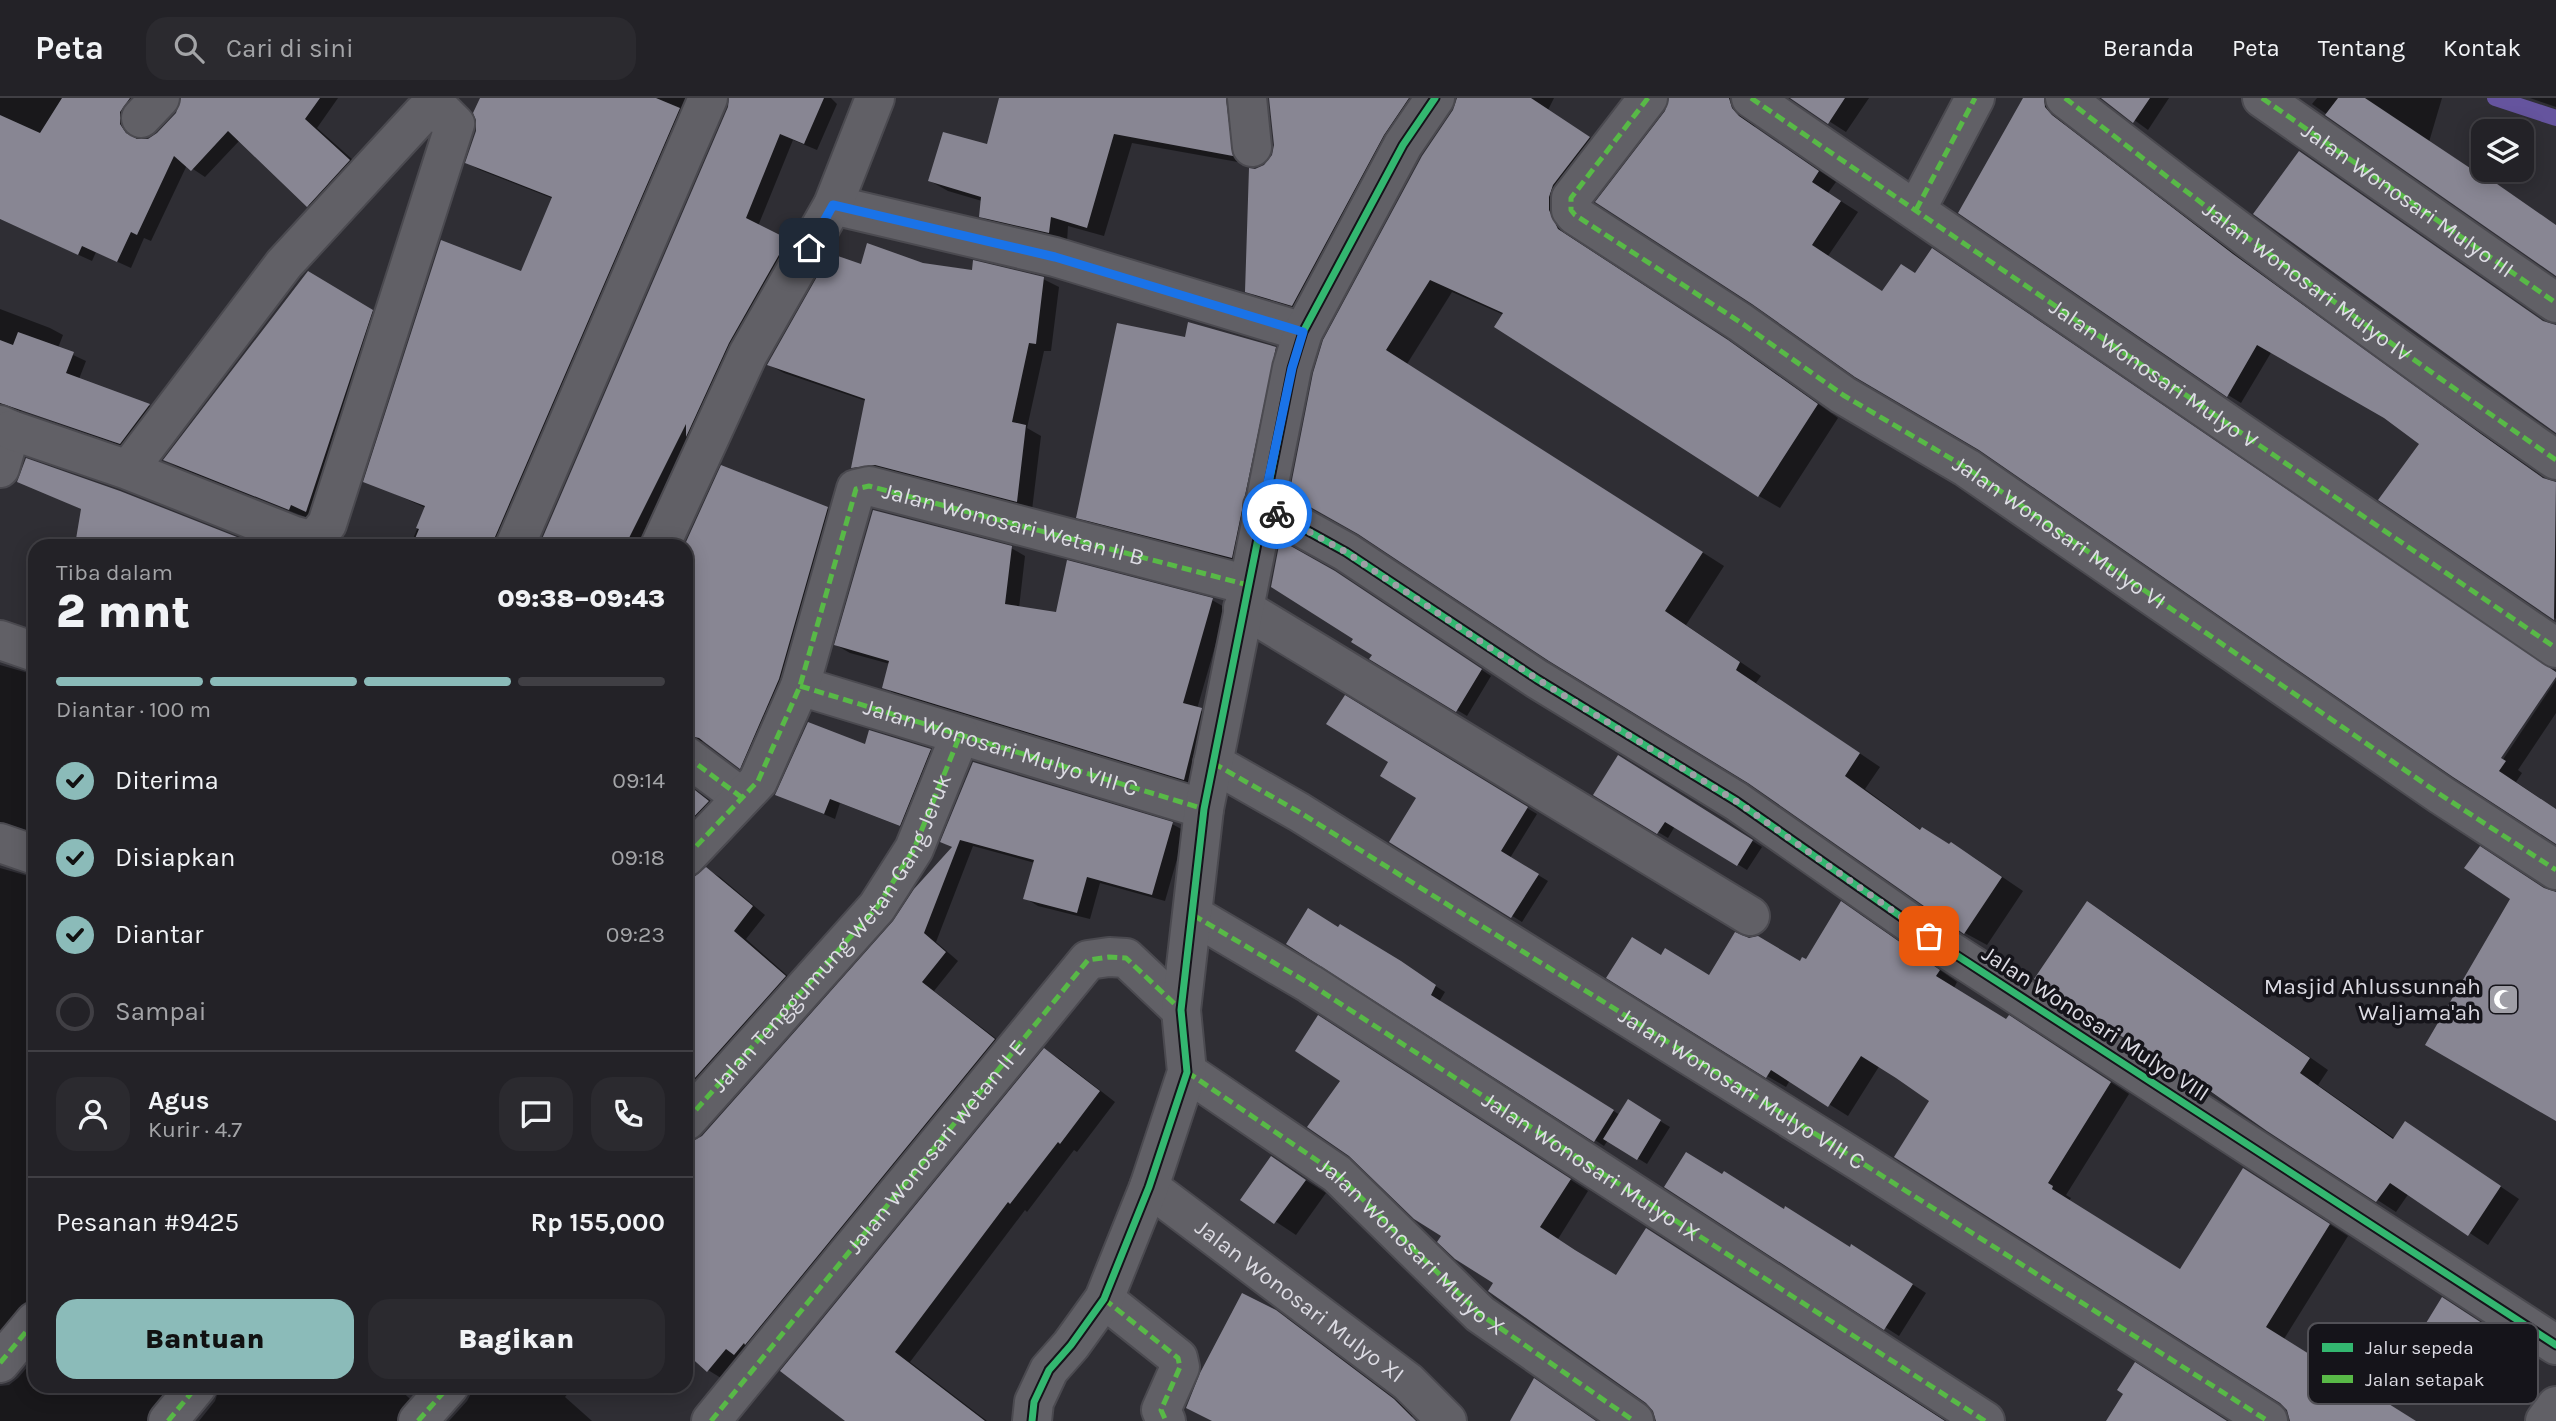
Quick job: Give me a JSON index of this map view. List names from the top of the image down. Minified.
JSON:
{"streets":{"street":["Jalan Wonosari Mulyo III","Jalan Wonosari Mulyo IV","Jalan Wonosari Mulyo V","Jalan Wonosari Wetan II B","Jalan Wonosari Mulyo VI","Jalan Wonosari Mulyo VIII C","Jalan Tenggumung Wetan Gang Jeruk","Jalan Wonosari Mulyo VIII","Jalan Wonosari Wetan II E","Jalan Wonosari Mulyo IX","Jalan Wonosari Mulyo X","Jalan Wonosari Mulyo XI"]},"crossings":[["Jalan Wonosari Wetan II B","Jalan Wonosari Mulyo VIII C"],["Jalan Wonosari Mulyo VIII C","Jalan Tenggumung Wetan Gang Jeruk"]],"places":{"mosque":["Masjid Ahlussunnah Waljama'ah"]},"legend":["Jalur sepeda","Jalan setapak"],"page":{"header":"Peta","search":"Cari di sini","nav":["Beranda","Peta","Tentang","Kontak"],"heading":["2 mnt","Tiba dalam","09:38–09:43"],"panel":["Agus","Kurir · 4.7","Pesanan #9425","Rp 155,000"],"bar":"Diantar · 100 m","list":[["Diterima","09:14"],["Disiapkan","09:18"],["Diantar","09:23"],"Sampai"],"buttons":["Bantuan","Bagikan"]}}
